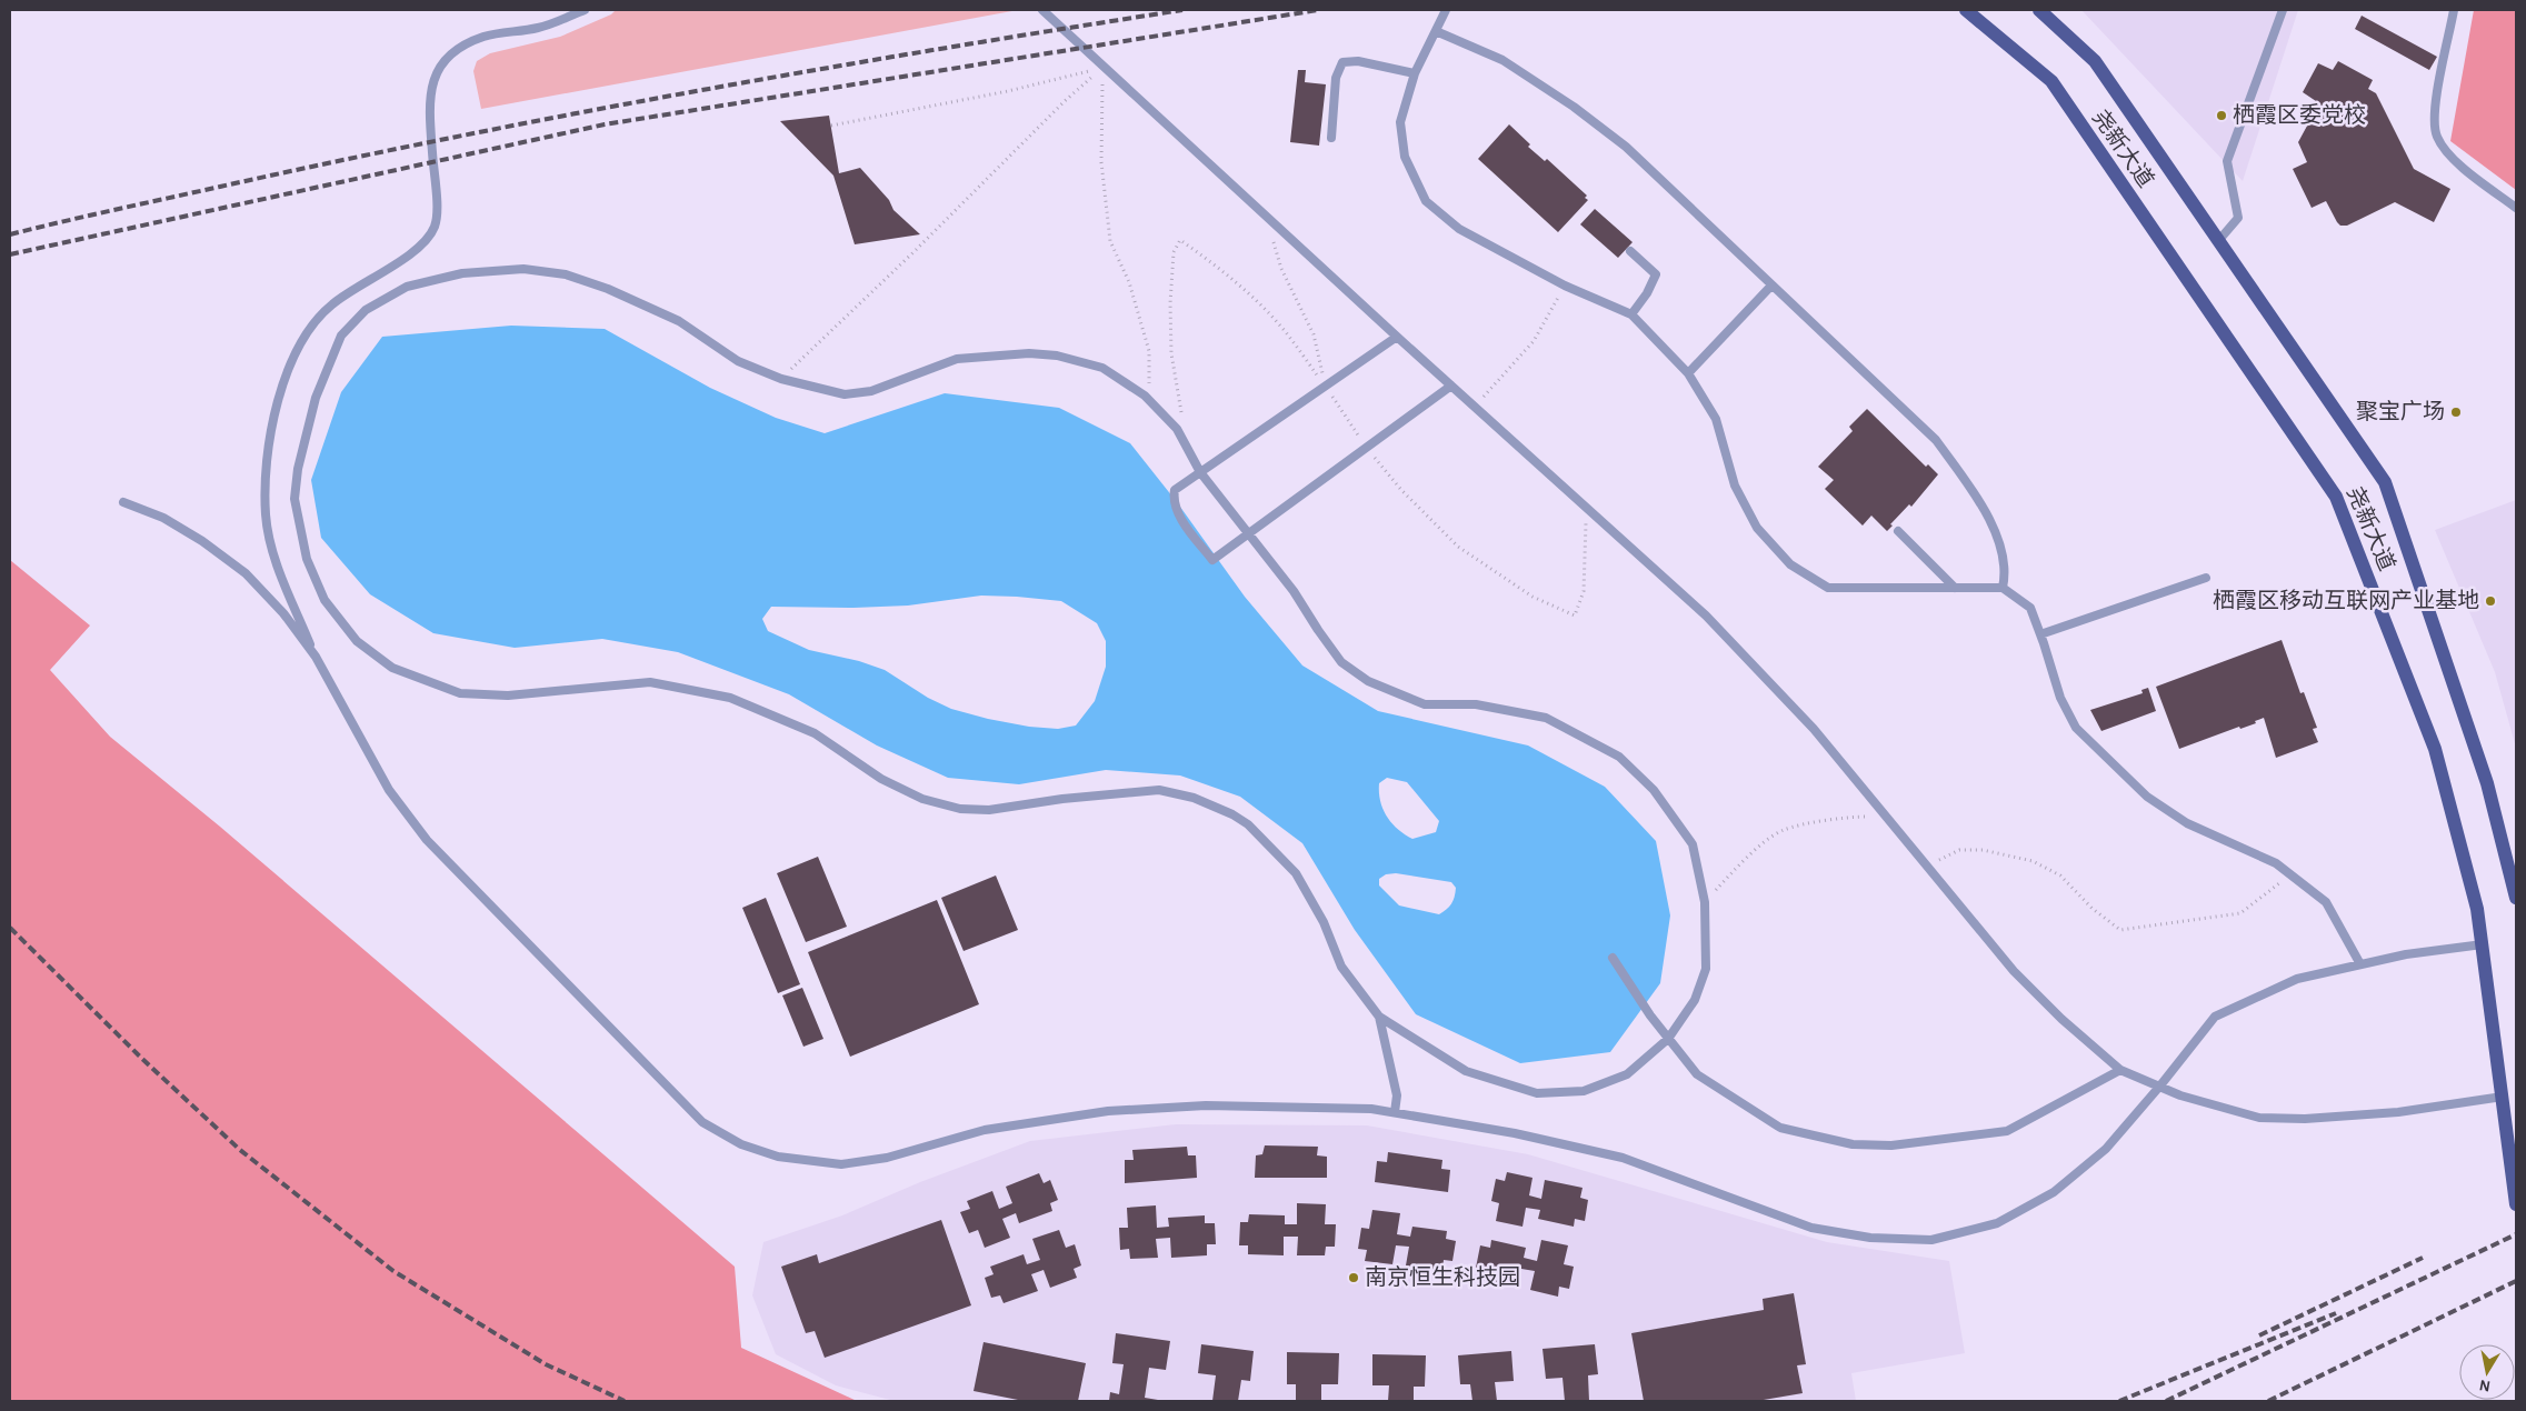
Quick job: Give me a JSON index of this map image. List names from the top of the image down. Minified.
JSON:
{"streets":{"main road":["尧新大道"]},"places":["栖霞区委党校","聚宝广场","栖霞区移动互联网产业基地","南京恒生科技园"],"north":"bottom"}
